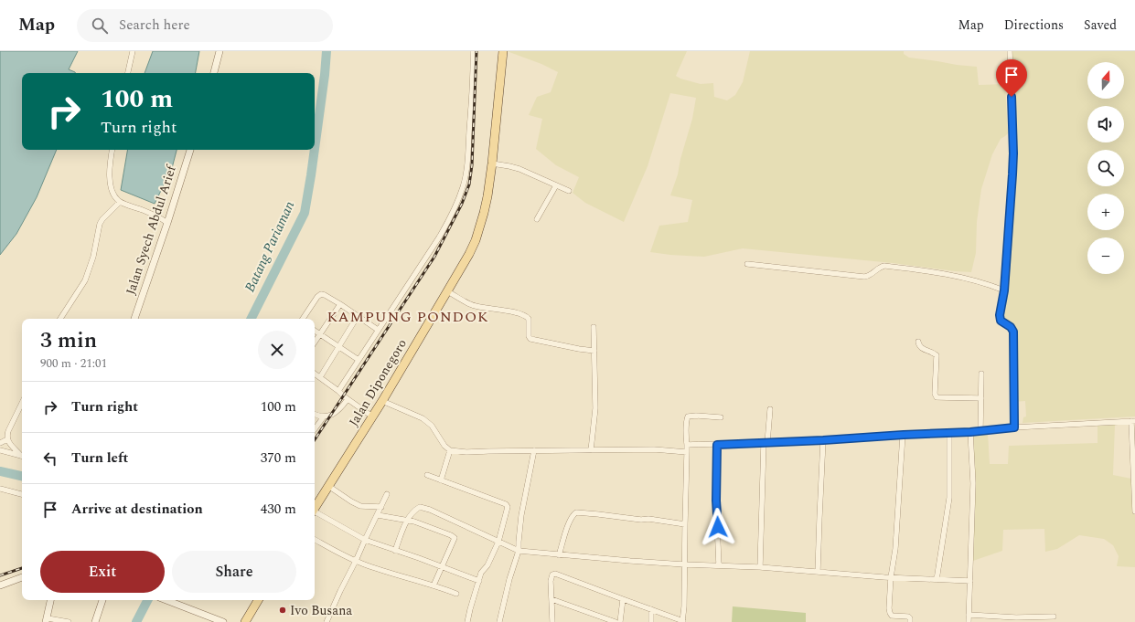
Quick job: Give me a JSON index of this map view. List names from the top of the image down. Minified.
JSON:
{"streets":{"main road":["Jalan Diponegoro"],"street":["Jalan Syech Abdul Arief"]},"districts":["KAMPUNG PONDOK"],"water":["Batang Pariaman"],"places":["Ivo Busana"],"north":"top","page":{"header":"Map","search":"Search here","nav":["Map","Directions","Saved"],"map_buttons":["+","−"],"turn":["100 m","Turn right"],"heading":["3 min","900 m · 21:01"],"list":[{"name":"Turn right","value":"100 m"},{"name":"Turn left","value":"370 m"},{"name":"Arrive at destination","value":"430 m"}],"buttons":["Exit","Share"]}}
